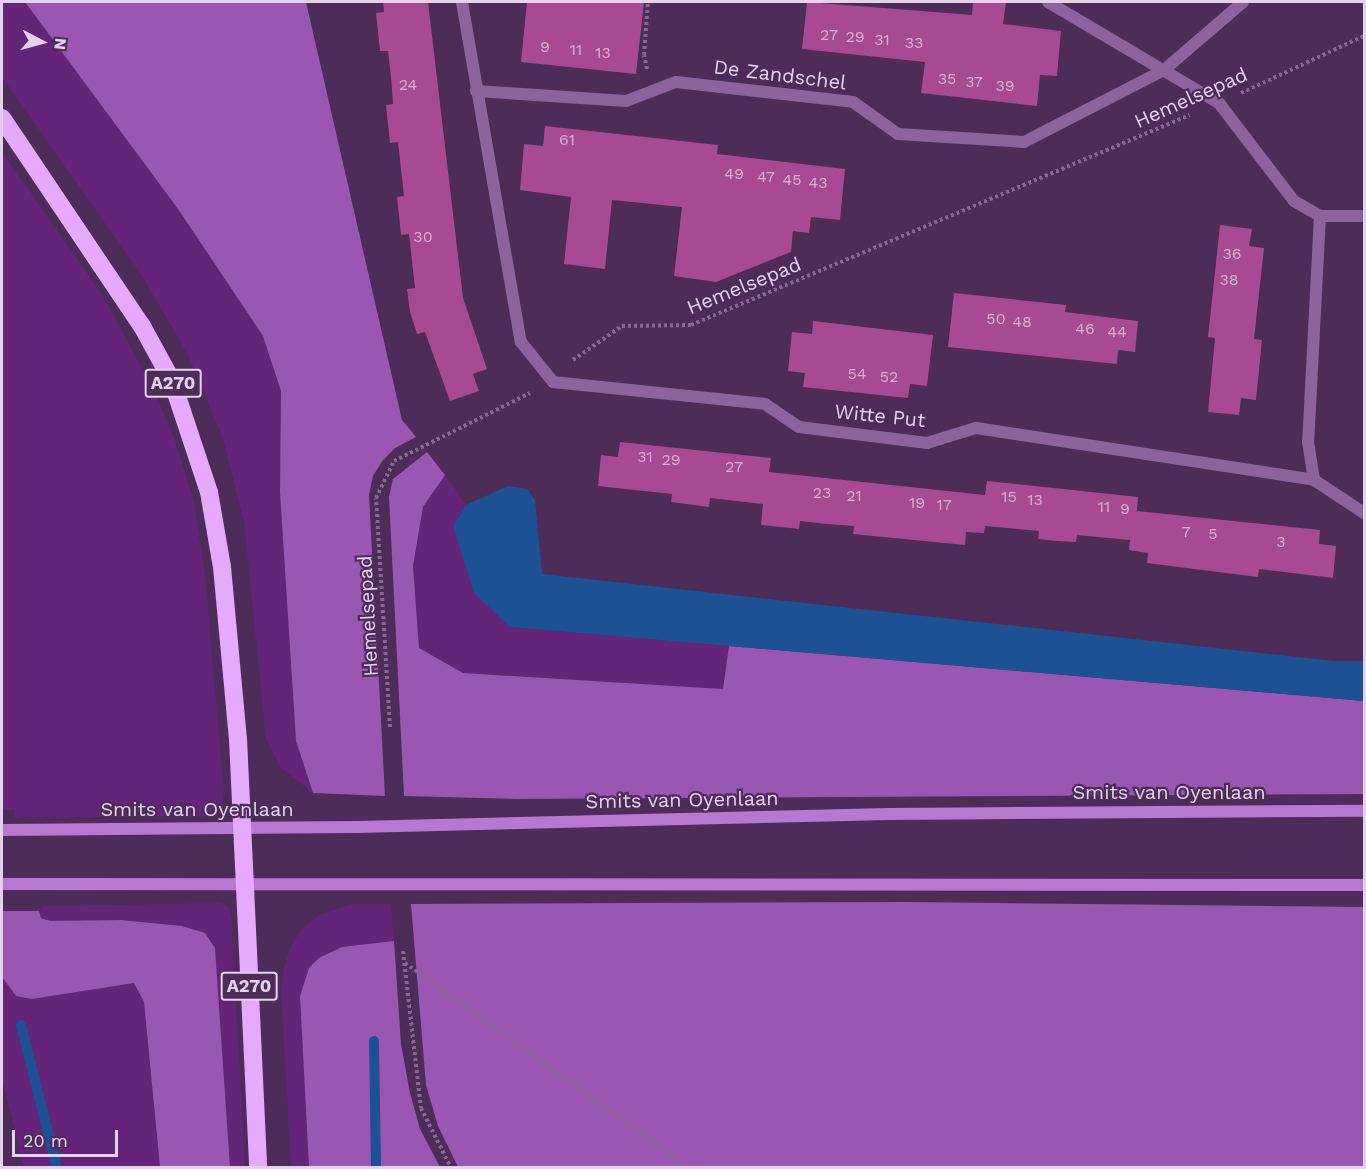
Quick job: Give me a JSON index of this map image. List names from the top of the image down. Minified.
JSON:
{"streets":{"highway":["A270"],"main road":["Smits van Oyenlaan"],"street":["De Zandschel","Witte Put"],"path":["Hemelsepad"]},"crossings":[["Hemelsepad","Witte Put"],["A270","Smits van Oyenlaan"]],"house_numbers":["27","29","31","33","9","11","13","35","37","24","39","61","49","47","45","43","30","36","38","50","48","46","44","54","52","31","29","27","23","21","15","13","19","17","11","9","7","5","3"],"scale_bar":"20 m","north":"right"}
